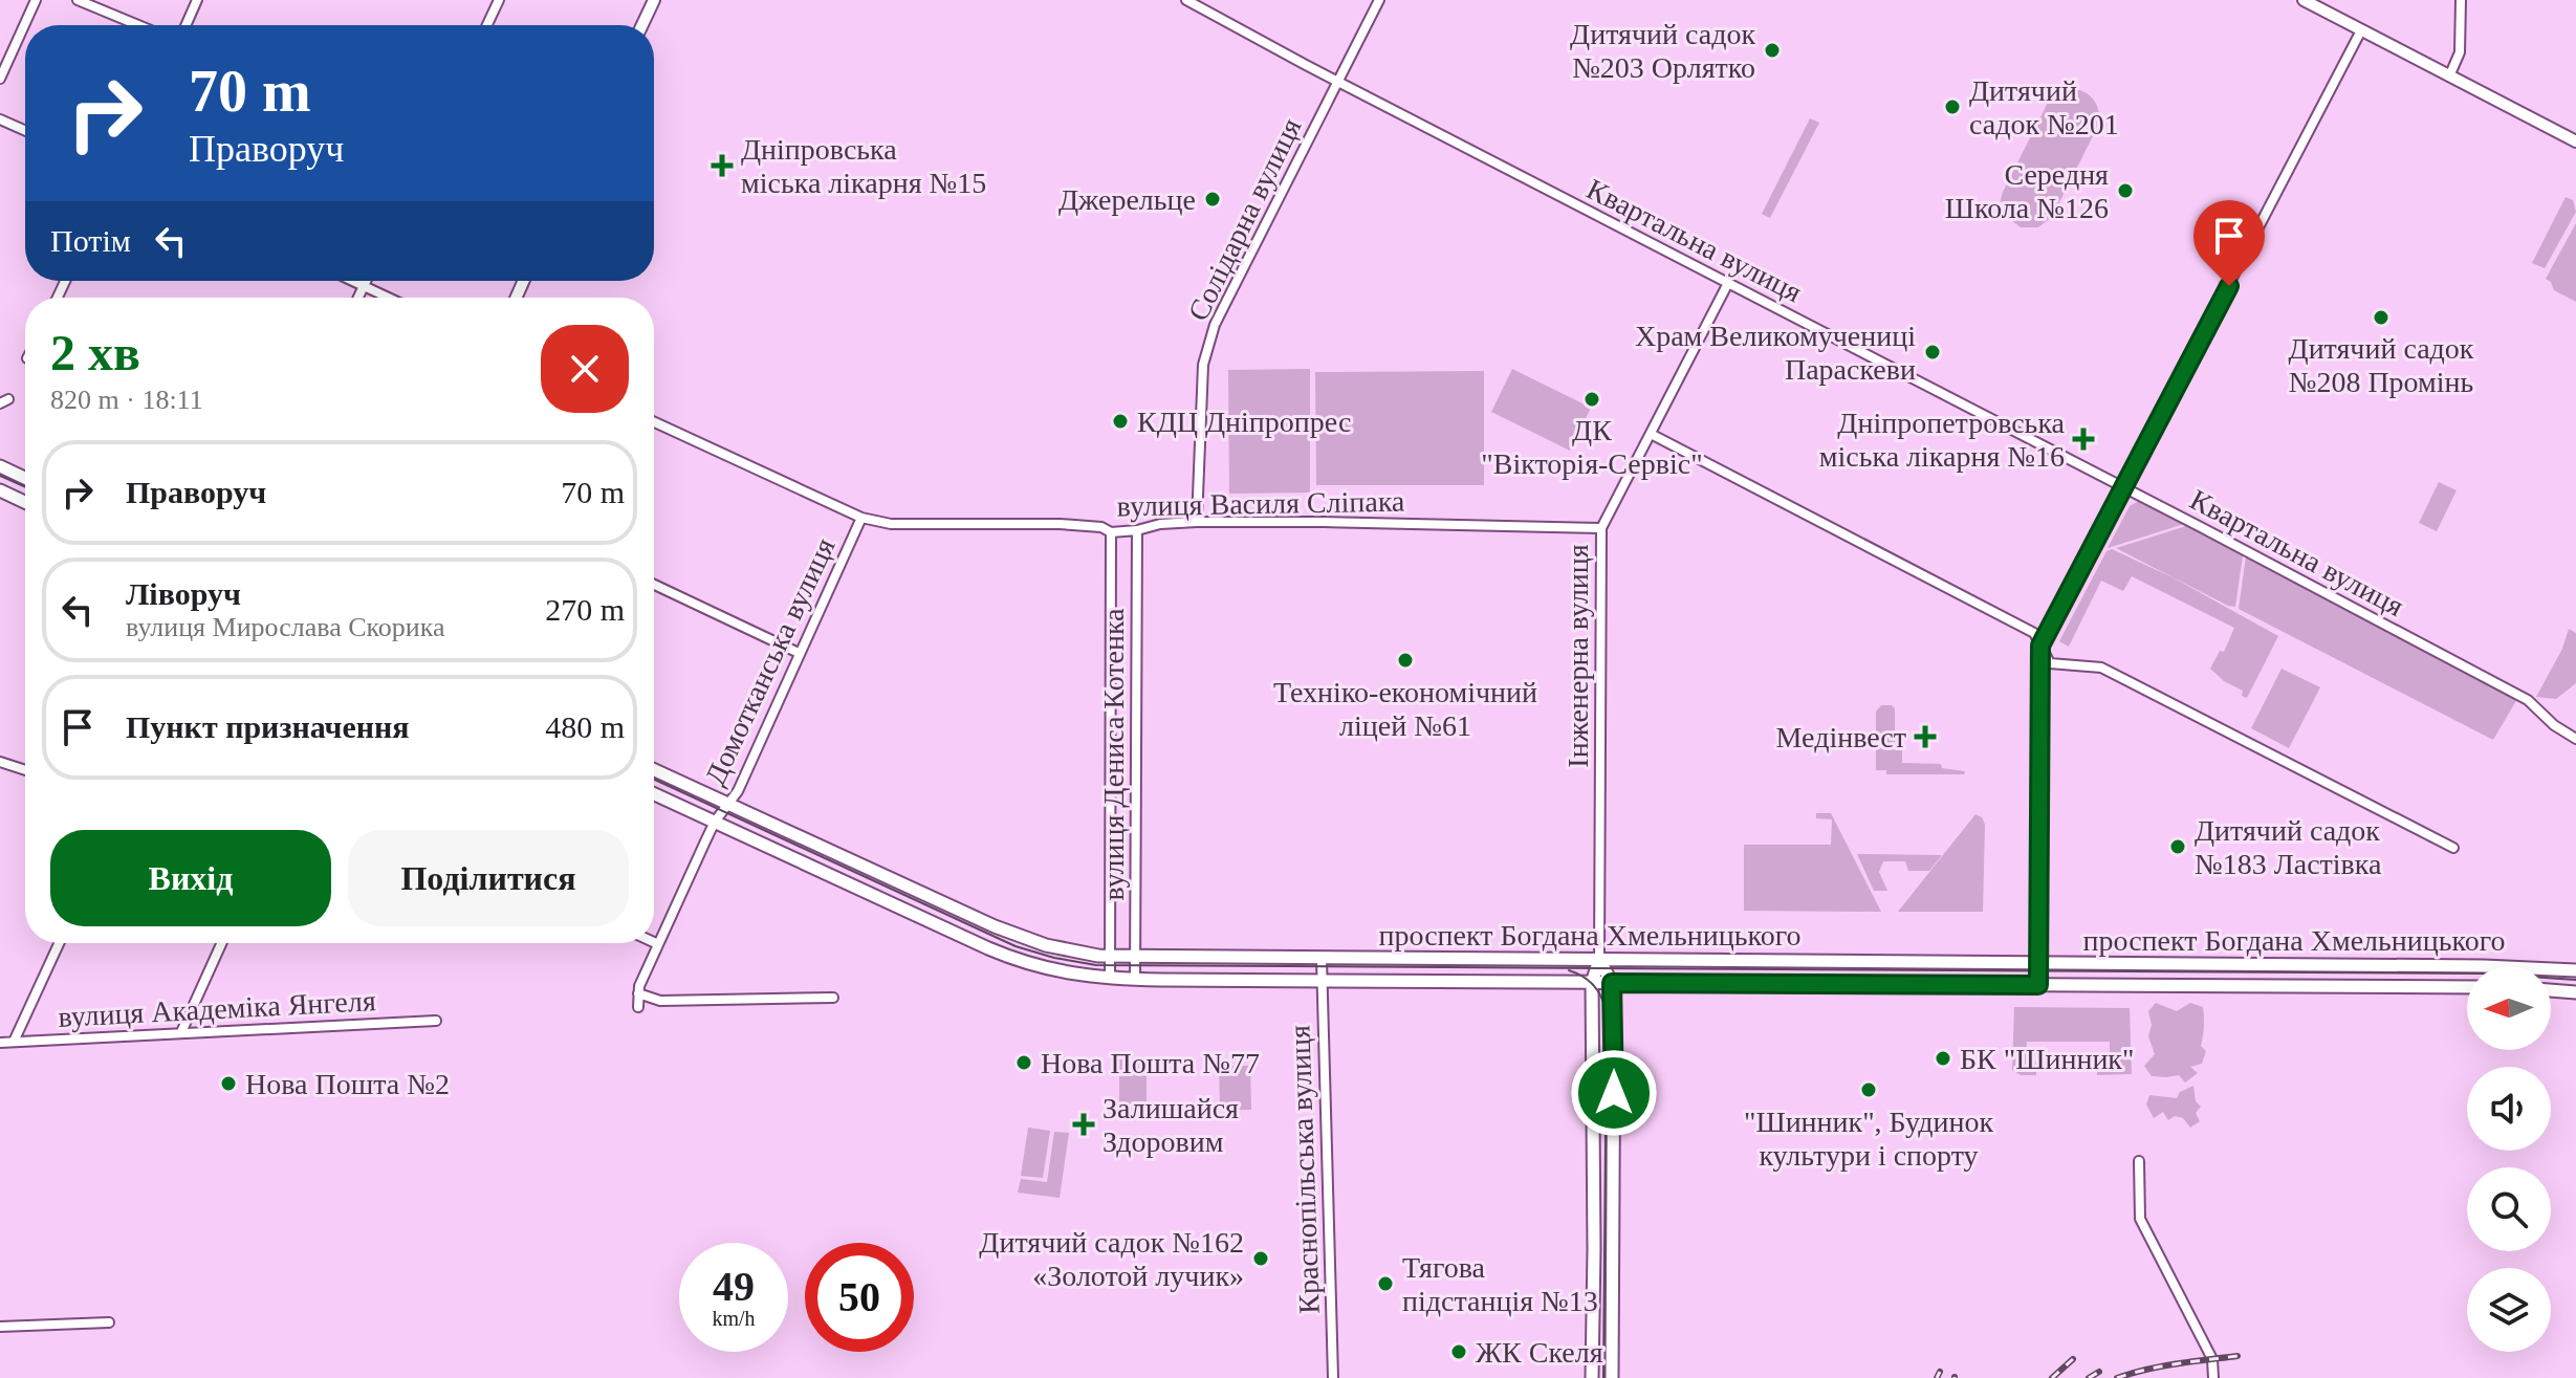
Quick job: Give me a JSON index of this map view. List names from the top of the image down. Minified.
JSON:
{"streets":{"main road":["проспект Богдана Хмельницького"],"street":["Солідарна вулиця","Квартальна вулиця","вулиця Василя Сліпака","Інженерна вулиця","Домотканська вулиця","вулиця Дениса Котенка","вулиця Академіка Янгеля","Краснопільська вулиця"]},"crossings":[["Солідарна вулиця","Квартальна вулиця"],["Солідарна вулиця","вулиця Василя Сліпака"],["Квартальна вулиця","Інженерна вулиця"],["вулиця Василя Сліпака","Інженерна вулиця"],["вулиця Василя Сліпака","Домотканська вулиця"],["вулиця Василя Сліпака","вулиця Дениса Котенка"],["Інженерна вулиця","проспект Богдана Хмельницького"],["Домотканська вулиця","проспект Богдана Хмельницького"],["вулиця Дениса Котенка","проспект Богдана Хмельницького"],["проспект Богдана Хмельницького","Краснопільська вулиця"]],"places":{"other":["Дитячий садок №203 Орлятко","Дитячий садок №201","Середня Школа №126","Джерельце","Дитячий садок №208 Промінь","Храм Великомучениці Параскеви","ДК \"Вікторія-Сервіс\"","КДЦ Дніпропрес","Техніко-економічний ліцей №61","Дитячий садок №183 Ластівка","БК \"Шинник\"","Нова Пошта №77","Нова Пошта №2","\"Шинник\", Будинок культури і спорту","Дитячий садок №162 «Золотой лучик»","Тягова пiдстанцiя №13","ЖК Скеля"],"health":["Дніпровська міська лікарня №15","Дніпропетровська міська лікарня №16","Медінвест","Залишайся Здоровим"]},"north":"left","page":{"turn":["70 m","Праворуч"],"then":"Потім","heading":["2 хв","820 m · 18:11"],"list":[{"name":"Праворуч","value":"70 m"},{"name":"Ліворуч","note":"вулиця Мирослава Скорика","value":"270 m"},{"name":"Пункт призначення","value":"480 m"}],"buttons":["Вихід","Поділитися"],"speed":"49 km/h","limit":"50"}}
